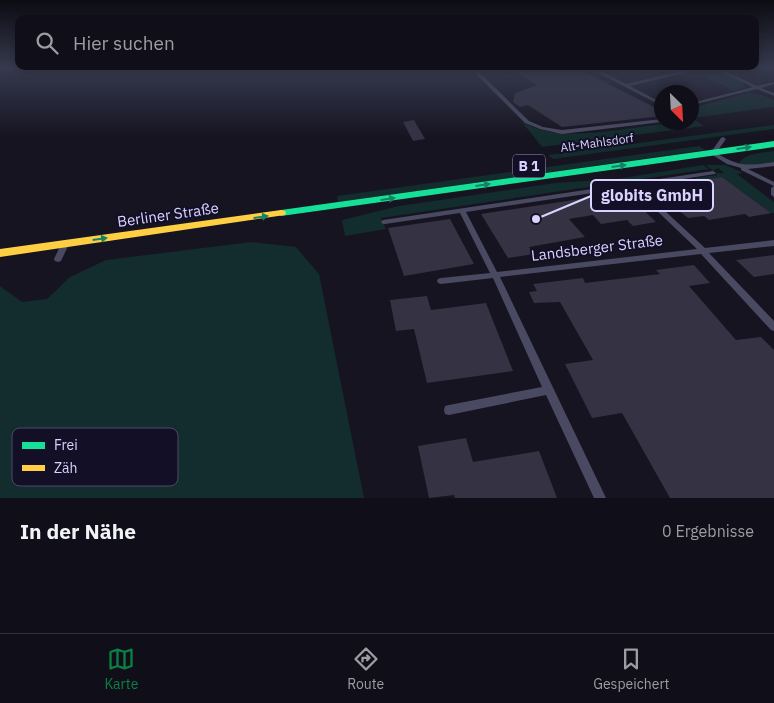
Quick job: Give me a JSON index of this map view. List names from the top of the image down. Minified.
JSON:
{"streets":{"main road":["Alt-Mahlsdorf","B 1","Berliner Straße"],"lane":["Landsberger Straße"]},"crossings":[["Alt-Mahlsdorf","Berliner Straße"]],"one_way":["Alt-Mahlsdorf","Berliner Straße"],"places":["globits GmbH"],"legend":["Frei","Zäh"],"north":"bottom right","page":{"search":"Hier suchen","heading":["In der Nähe","0 Ergebnisse"],"nav":["Karte","Route","Gespeichert"]}}
